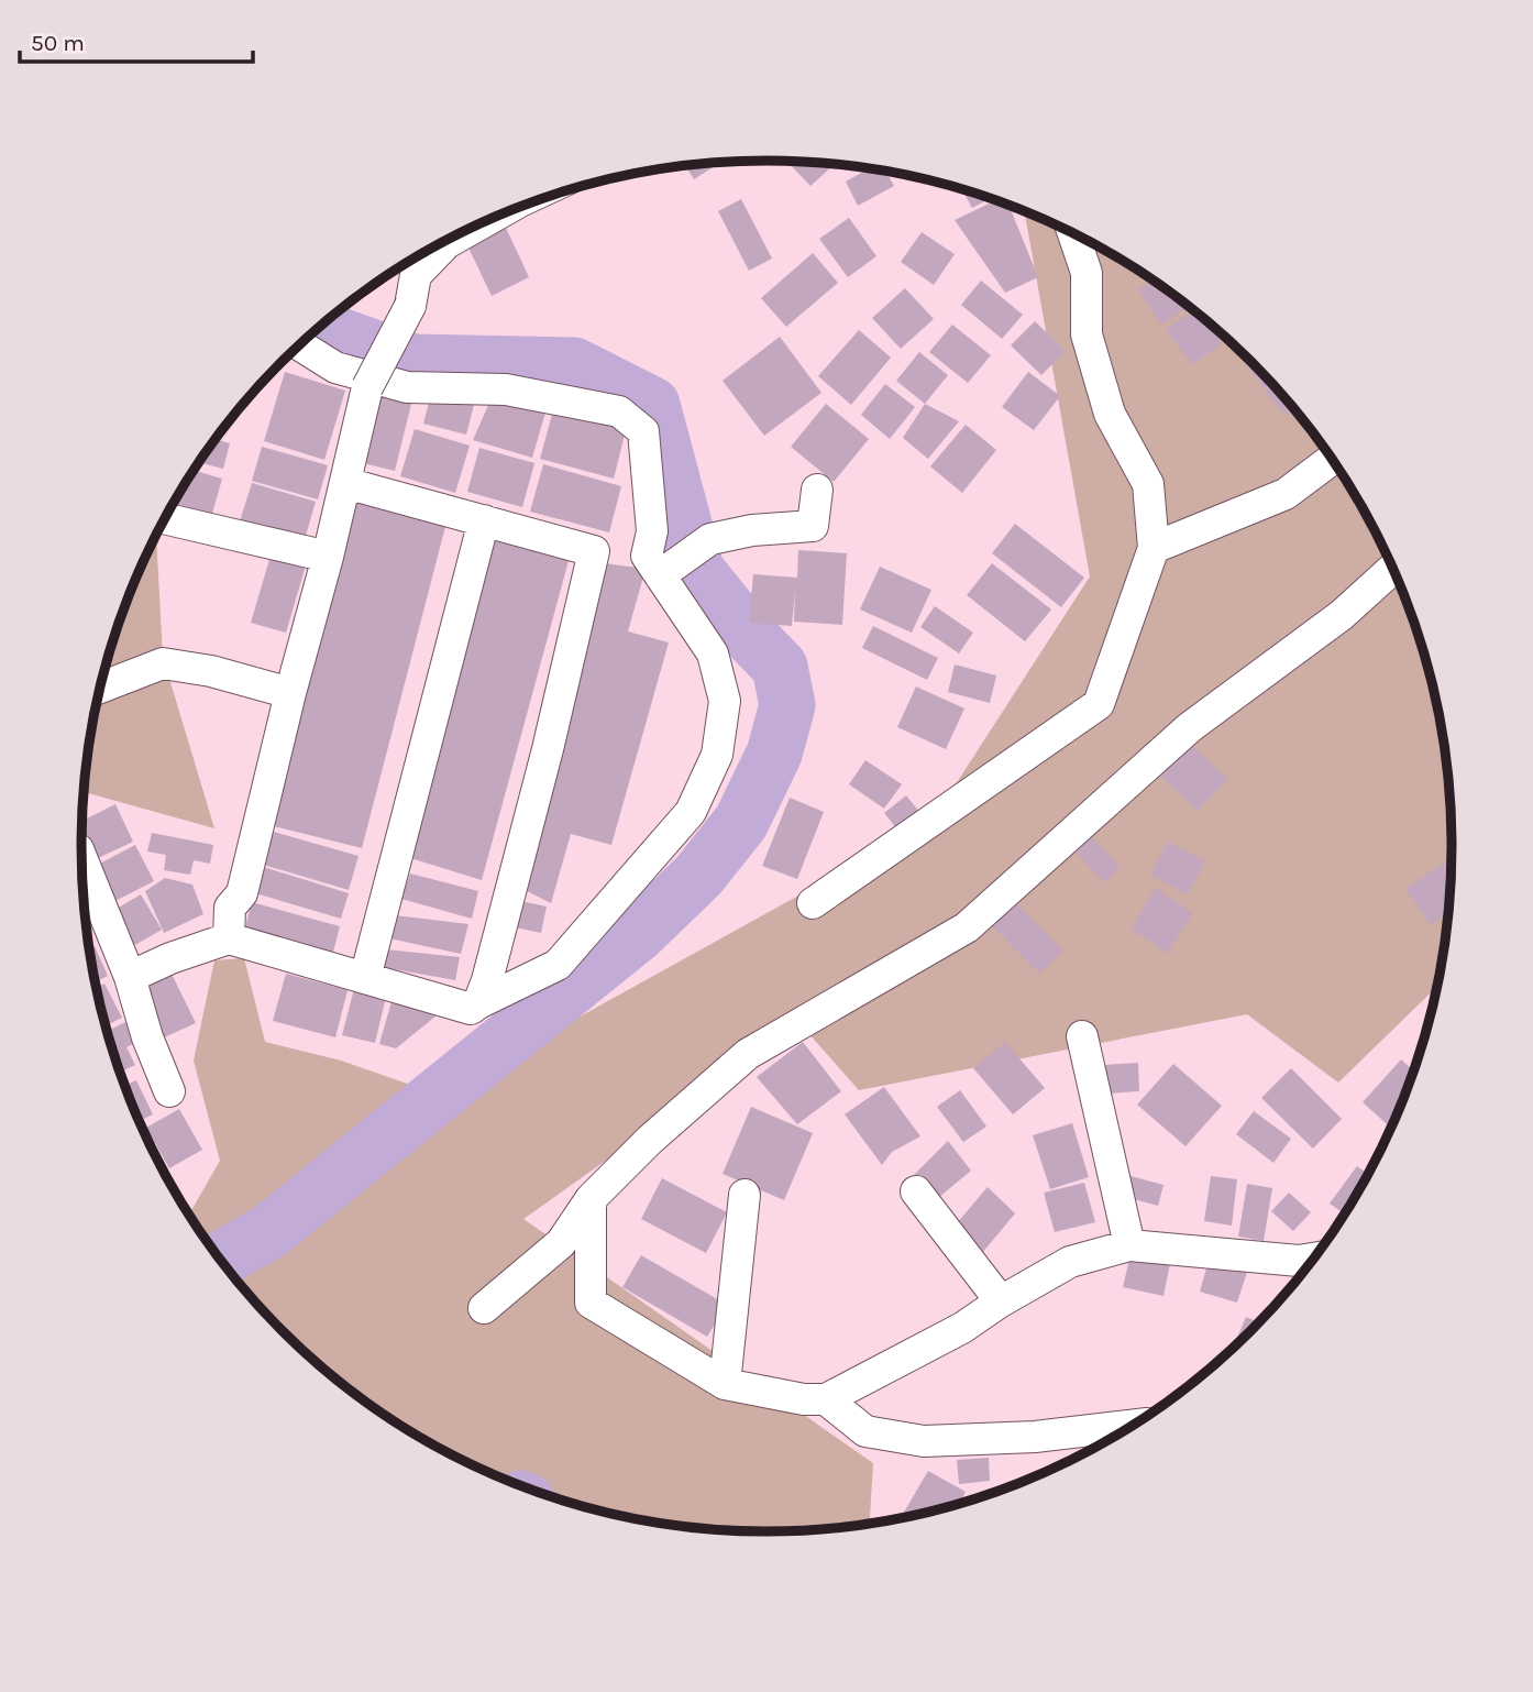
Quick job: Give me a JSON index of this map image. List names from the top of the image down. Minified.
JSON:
{"scale_bar":"50 m"}
